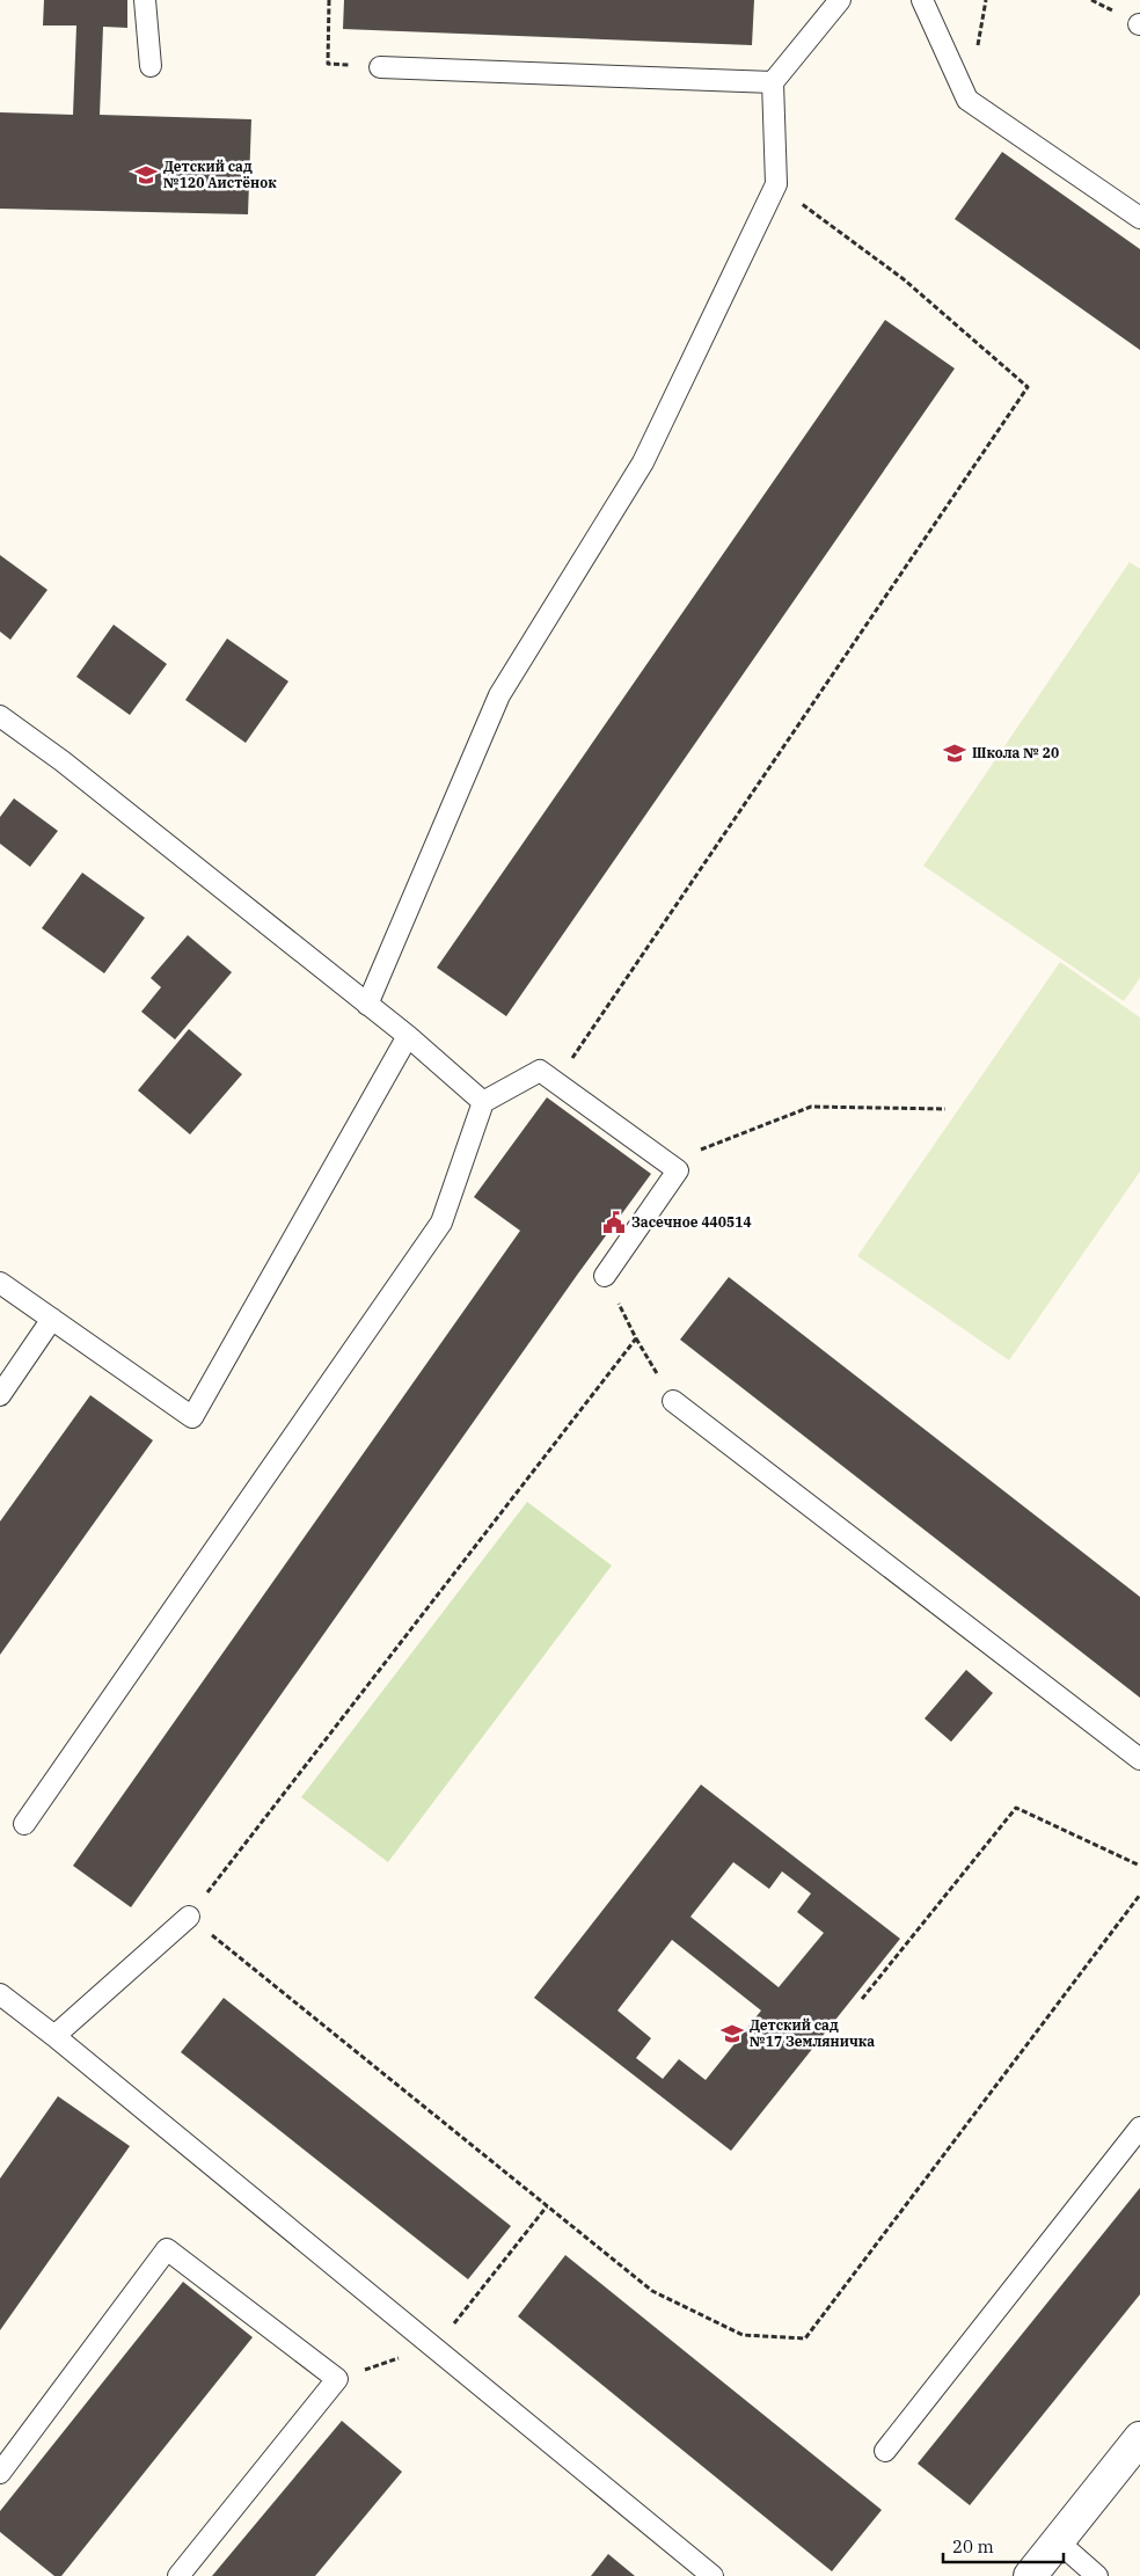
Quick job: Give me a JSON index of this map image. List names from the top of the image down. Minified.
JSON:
{"places":{"school or university":["Детский сад №120 Аистёнок","Школа № 20","Детский сад №17 Земляничка"],"public building":["Засечное 440514"]},"scale_bar":"20 m"}
